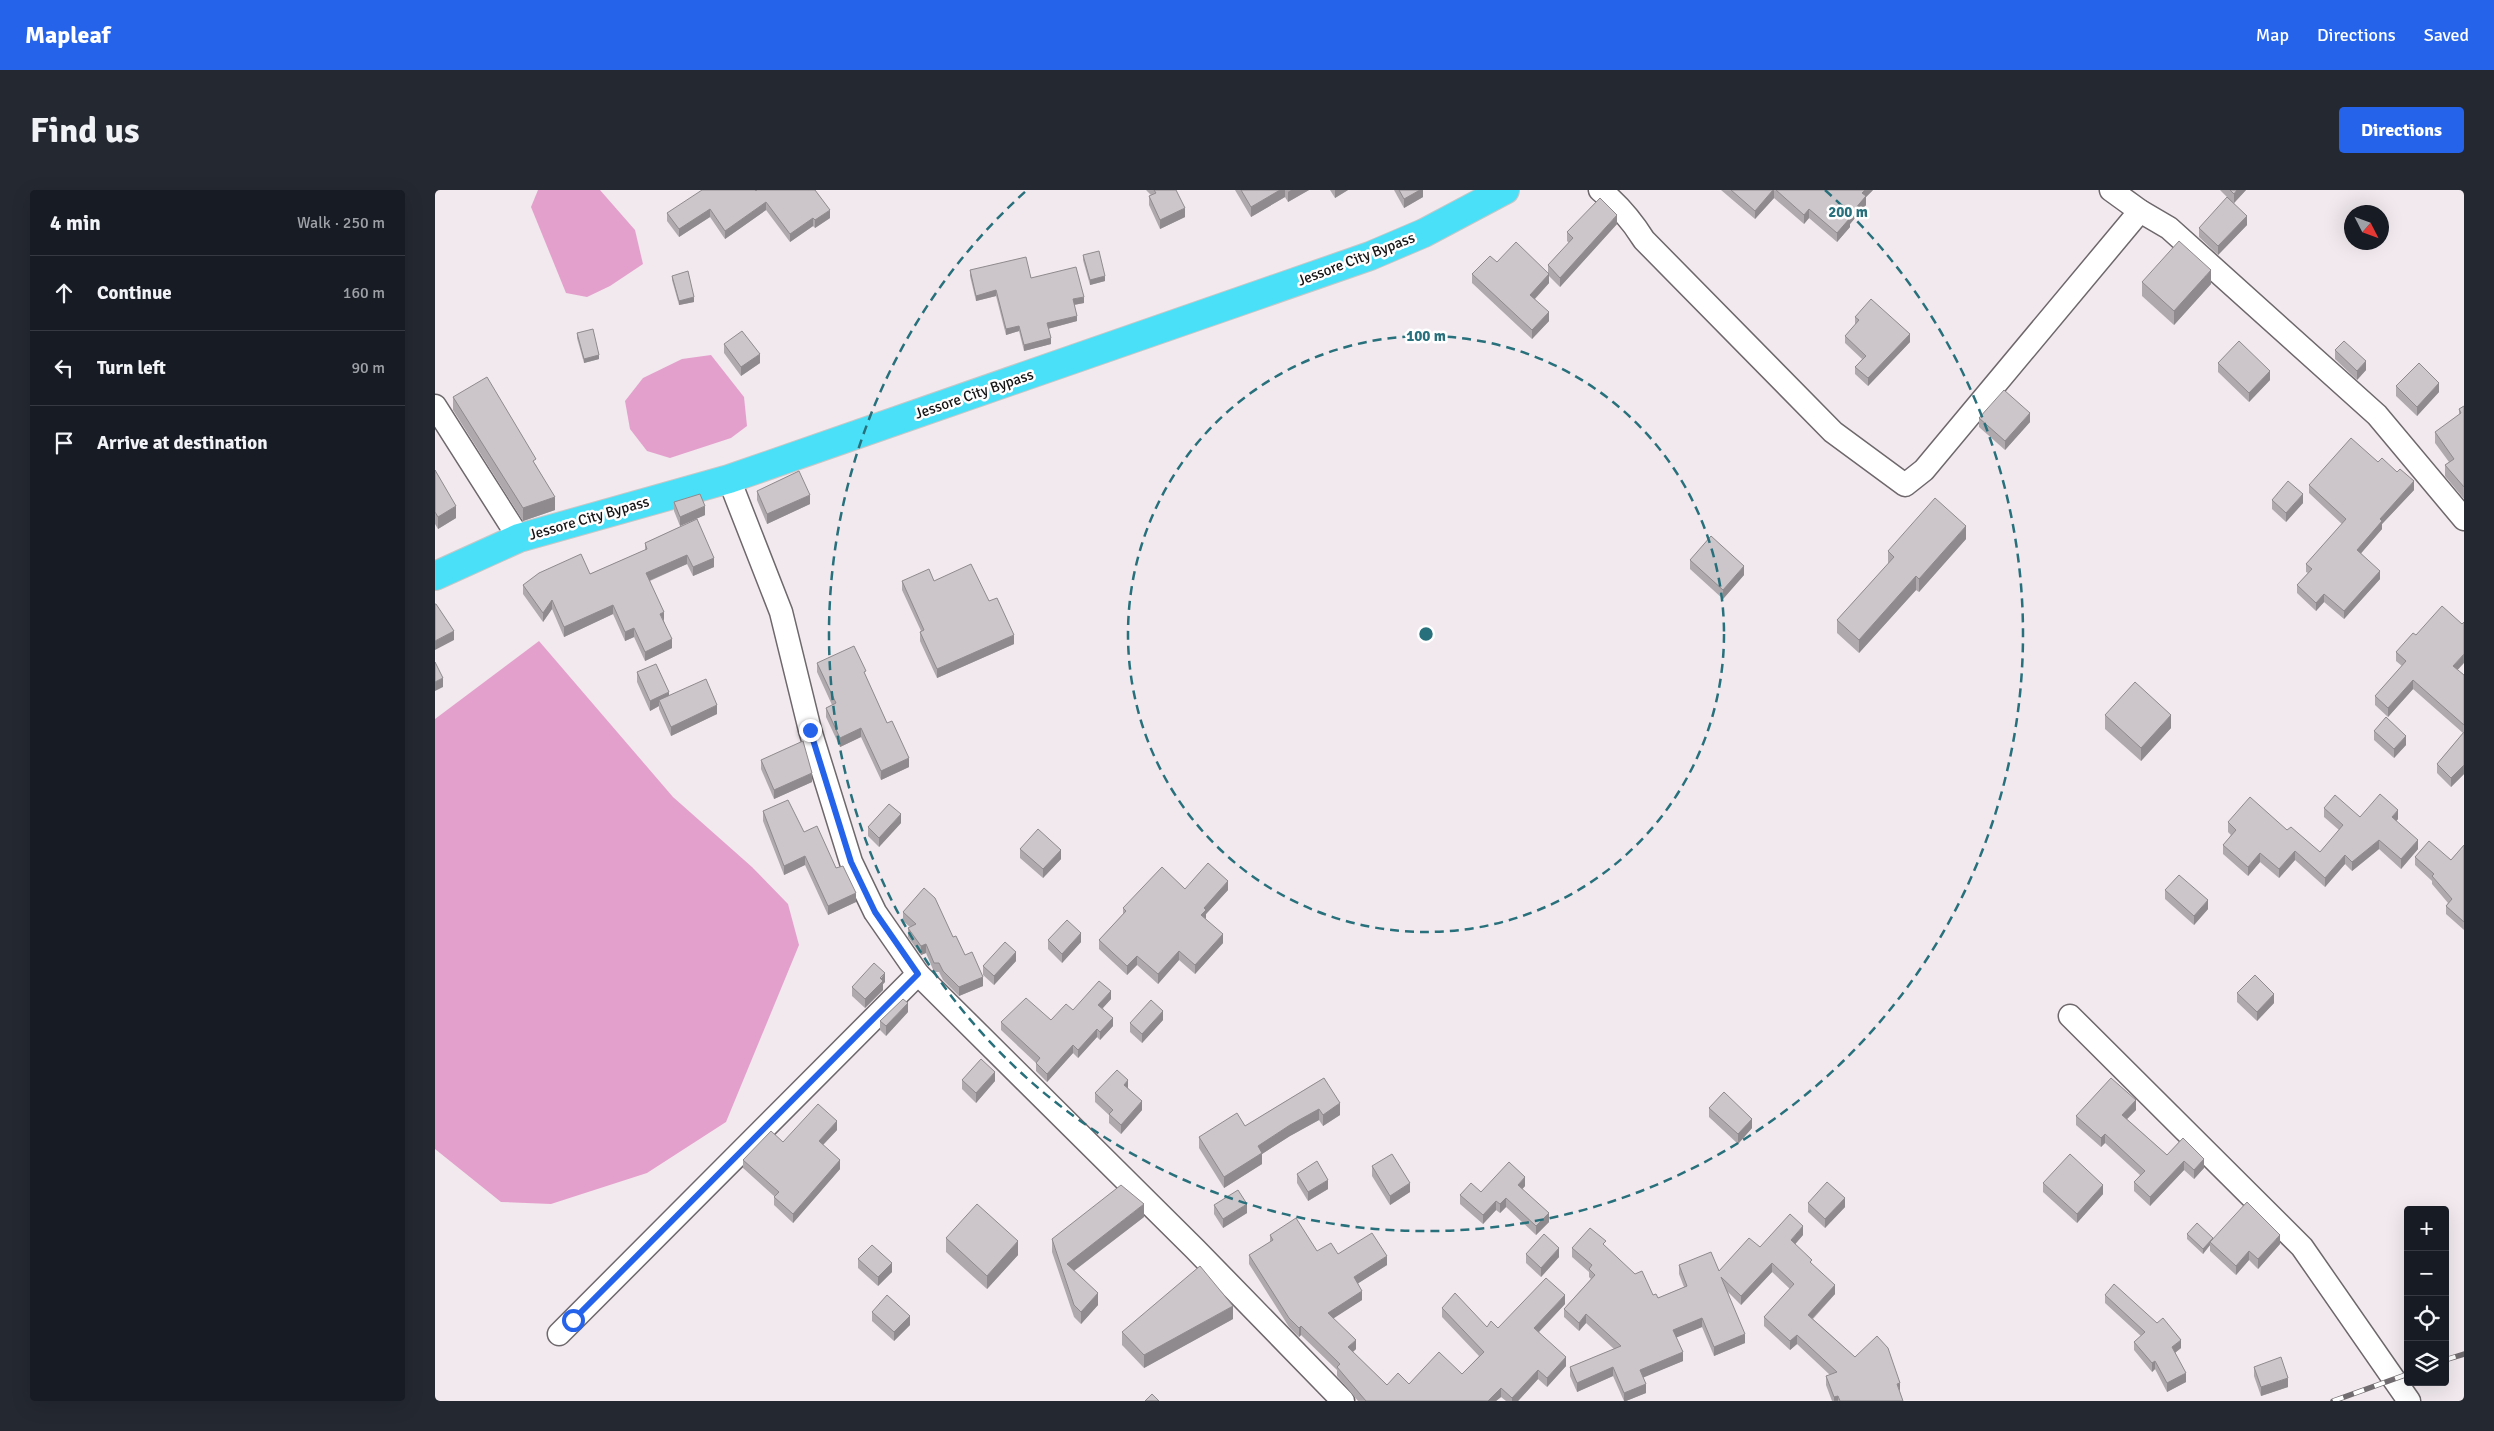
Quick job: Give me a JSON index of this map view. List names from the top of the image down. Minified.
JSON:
{"streets":{"highway":["Jessore City Bypass"]},"north":"bottom right","page":{"header":"Mapleaf","nav":["Map","Directions","Saved"],"buttons":"Directions","title":"Find us","heading":["4 min","Walk · 250 m"],"list":[["Continue","160 m"],["Turn left","90 m"],"Arrive at destination"],"map_buttons":["+","−"]},"rings":["200 m","100 m"]}
